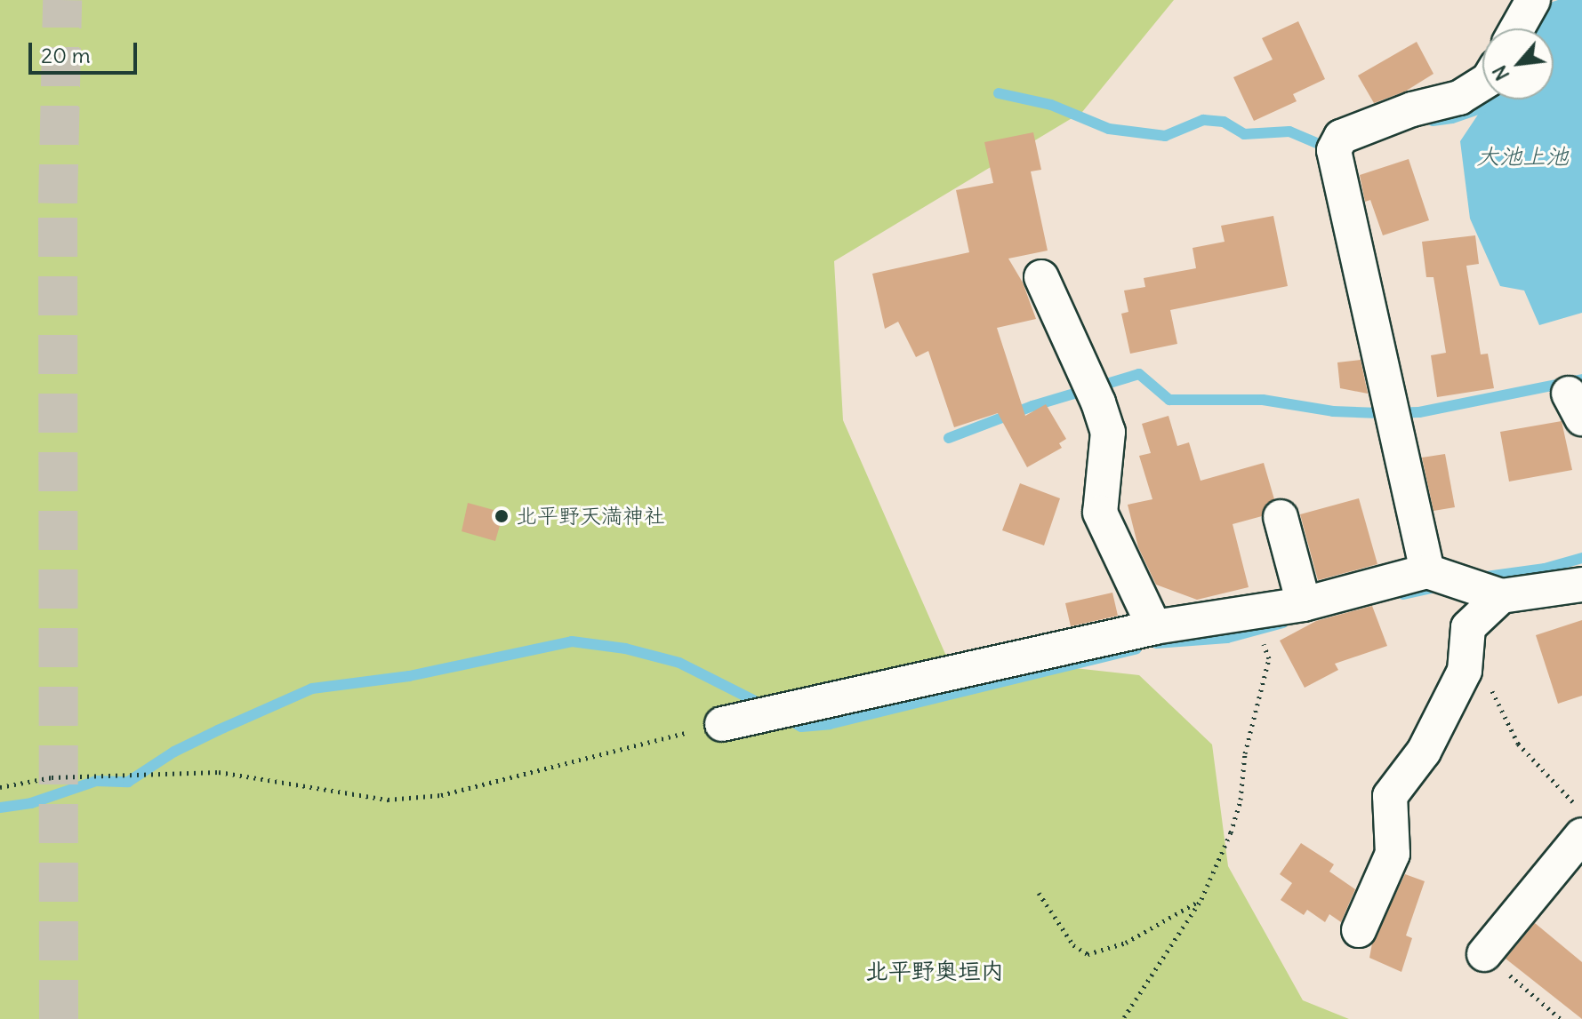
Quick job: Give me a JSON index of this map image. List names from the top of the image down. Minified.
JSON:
{"districts":["北平野奥垣内"],"water":["大池上池"],"places":["北平野天満神社"],"scale_bar":"20 m","north":"bottom left"}
